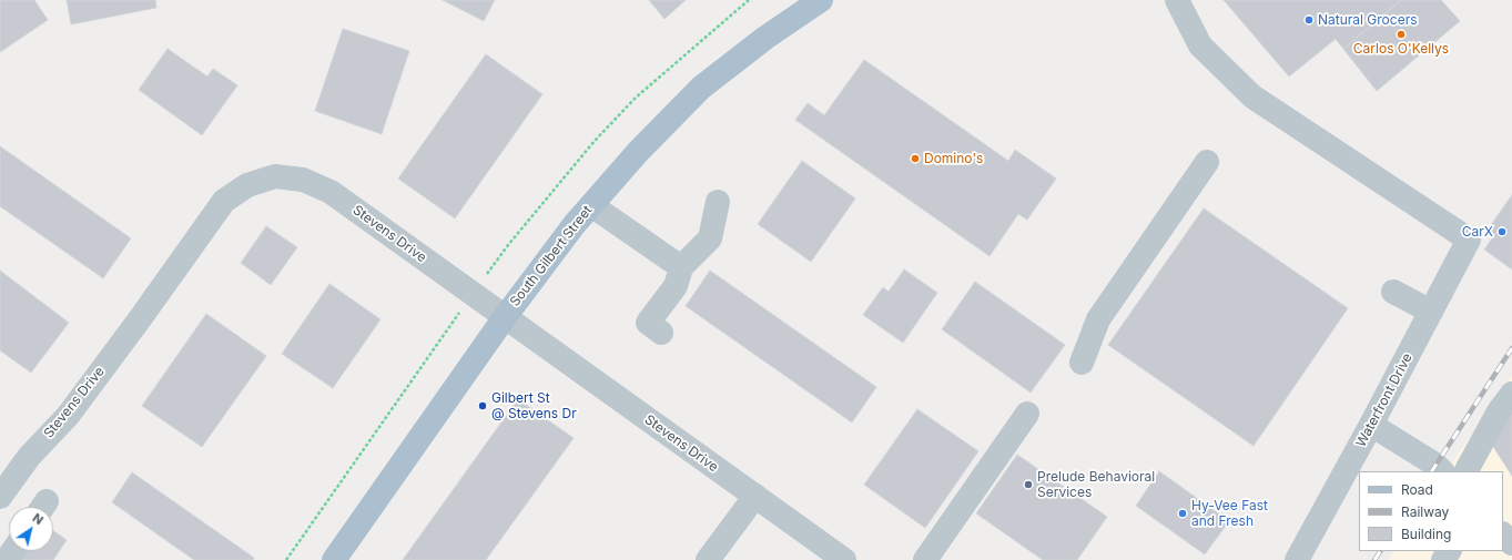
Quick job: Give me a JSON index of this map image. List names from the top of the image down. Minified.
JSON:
{"streets":{"main road":["South Gilbert Street"],"street":["Stevens Drive","Waterfront Drive"]},"crossings":[["Stevens Drive","South Gilbert Street"]],"places":["Natural Grocers","Carlos O'Kellys","Domino's","CarX","Gilbert St @ Stevens Dr","Prelude Behavioral Services","Hy-Vee Fast and Fresh"],"legend":["Road","Railway","Building"],"north":"top right"}
